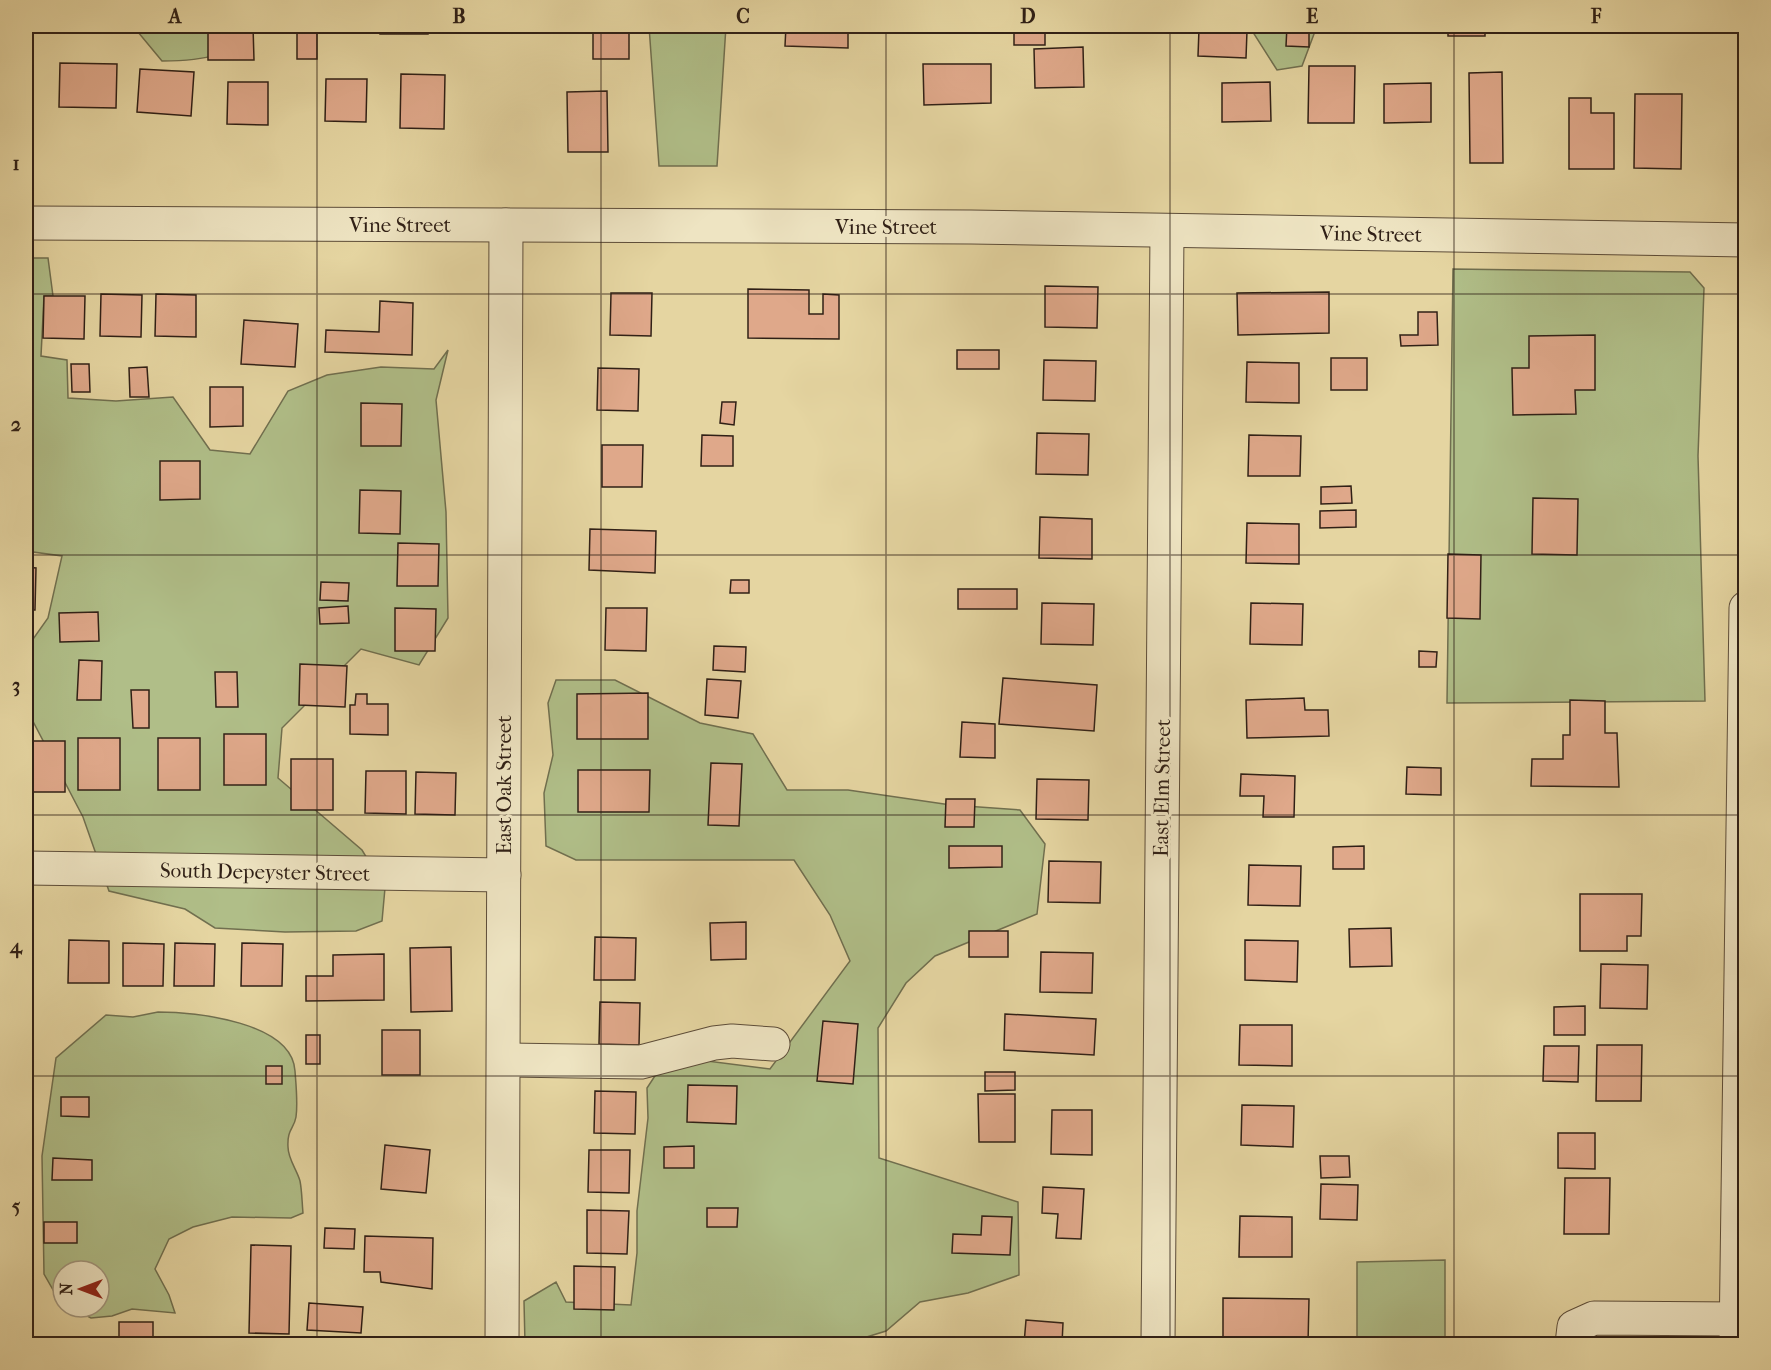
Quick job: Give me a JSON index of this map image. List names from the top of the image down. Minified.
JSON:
{"streets":{"street":["Vine Street","East Oak Street","East Elm Street","South Depeyster Street"]},"crossings":[["Vine Street","East Oak Street"],["Vine Street","East Elm Street"],["East Oak Street","South Depeyster Street"]],"north":"left","grid":{"columns":["A","B","C","D","E","F"],"rows":["1","2","3","4","5"]}}
